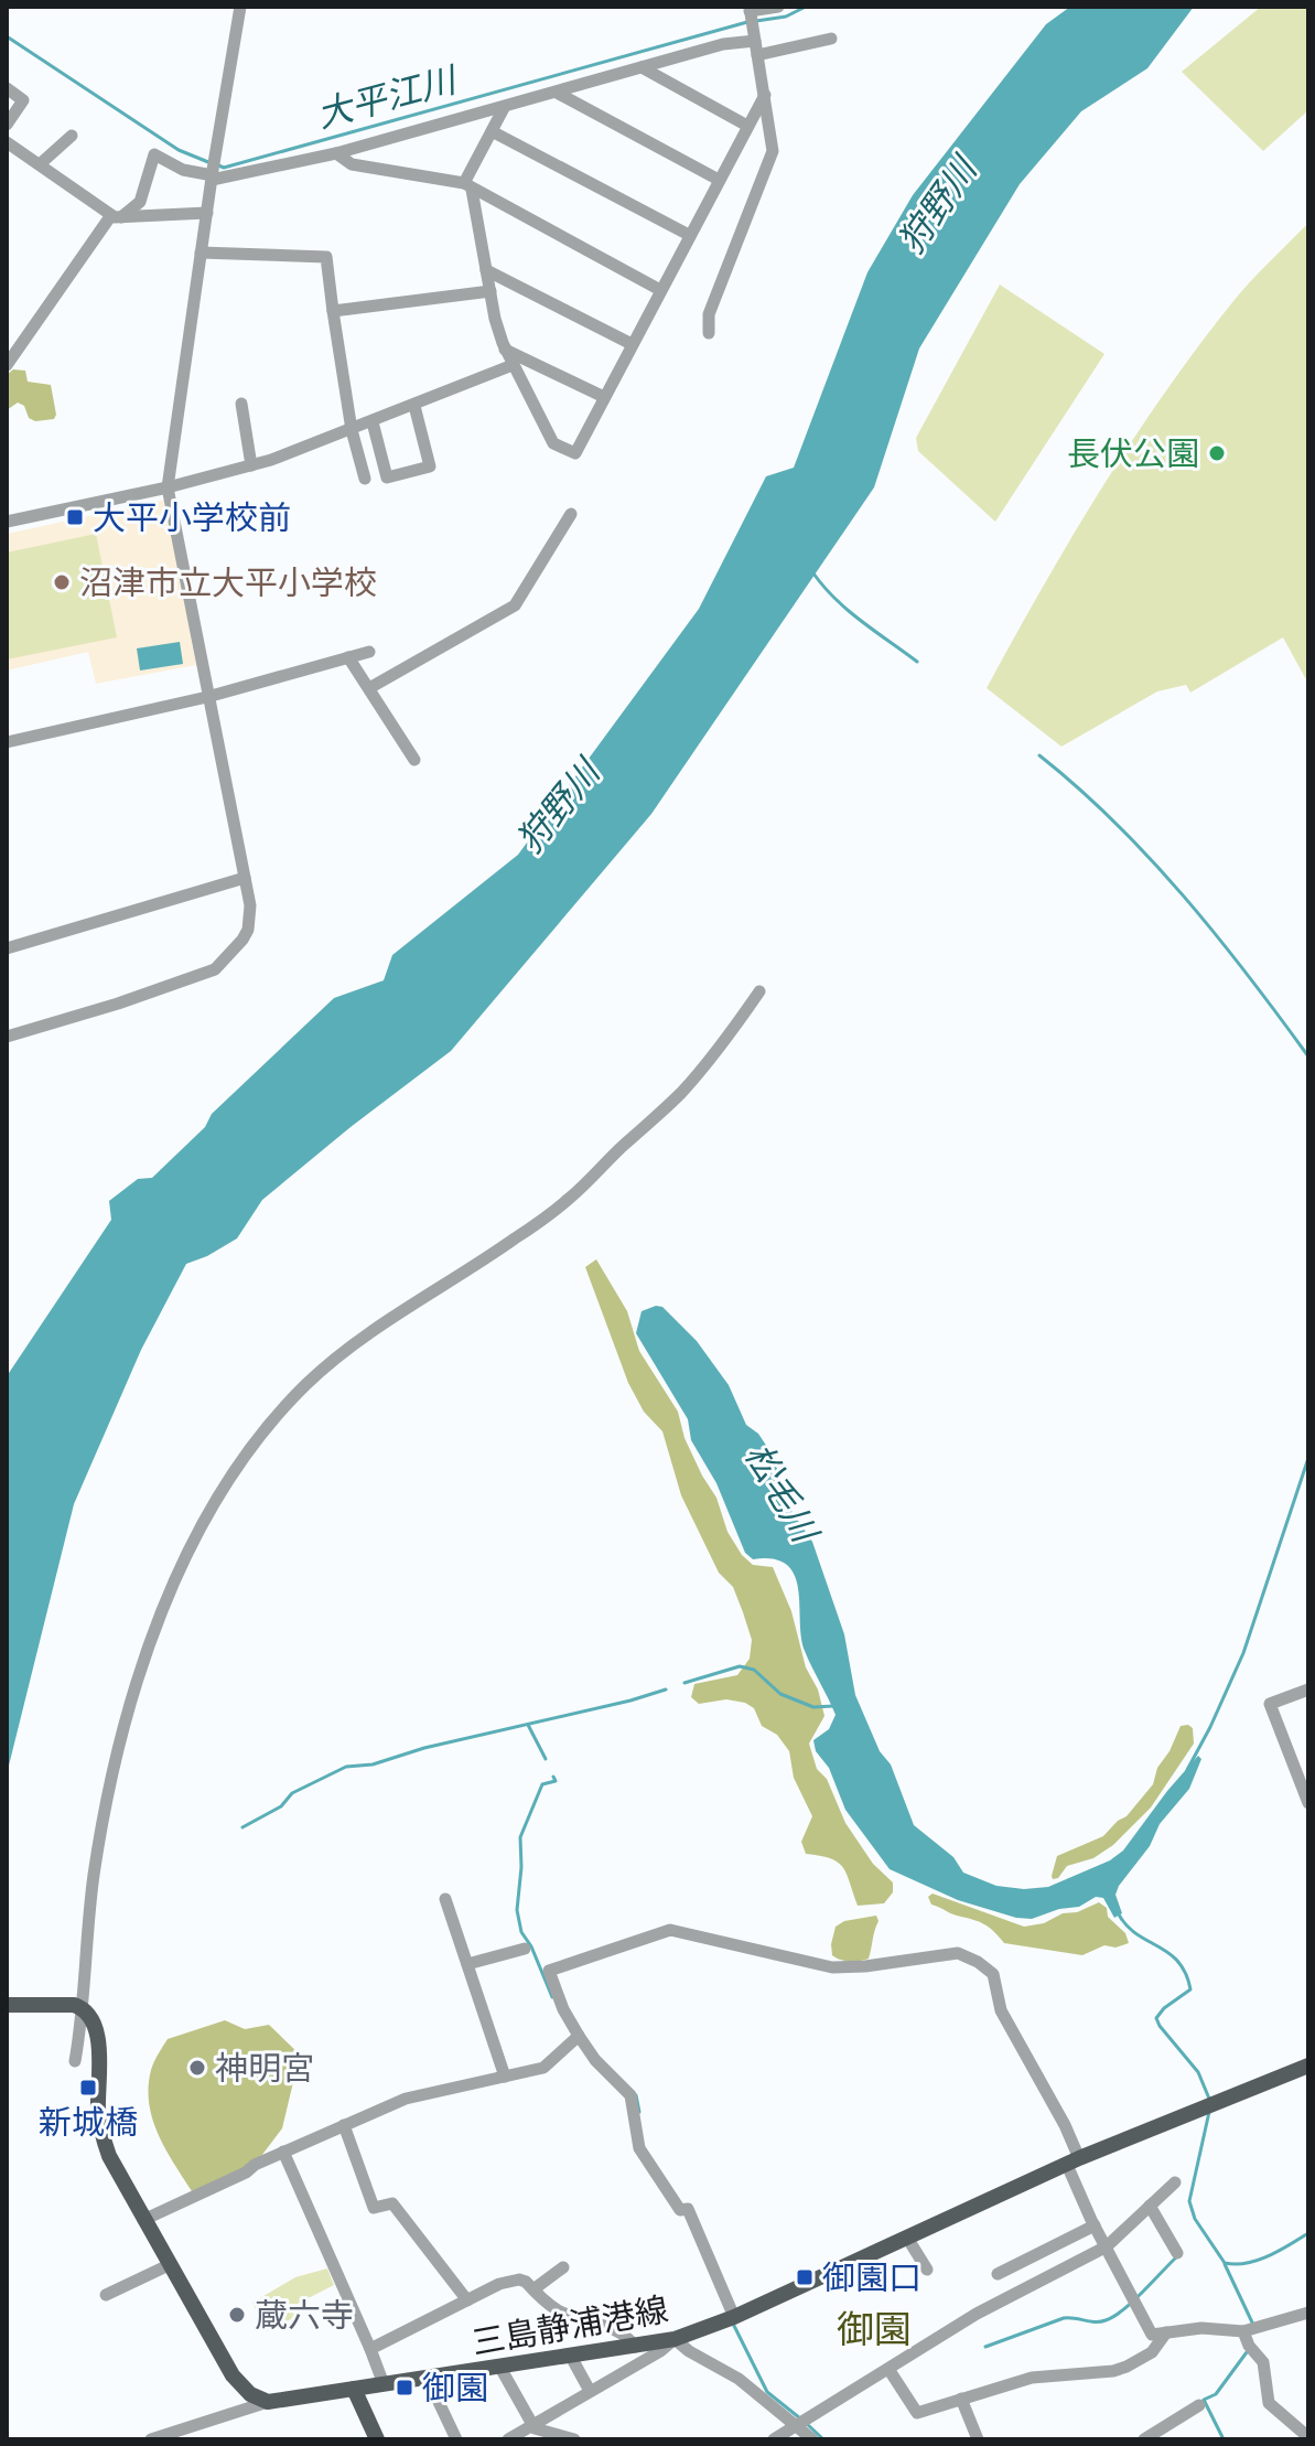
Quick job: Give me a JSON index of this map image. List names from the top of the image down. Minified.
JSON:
{"streets":{"main road":["三島静浦港線"]},"districts":["御園"],"water":["大平江川","狩野川","松毛川"],"places":{"other":["長伏公園","沼津市立大平小学校","神明宮","蔵六寺"],"transit":["大平小学校前","新城橋","御園口","御園"]}}
